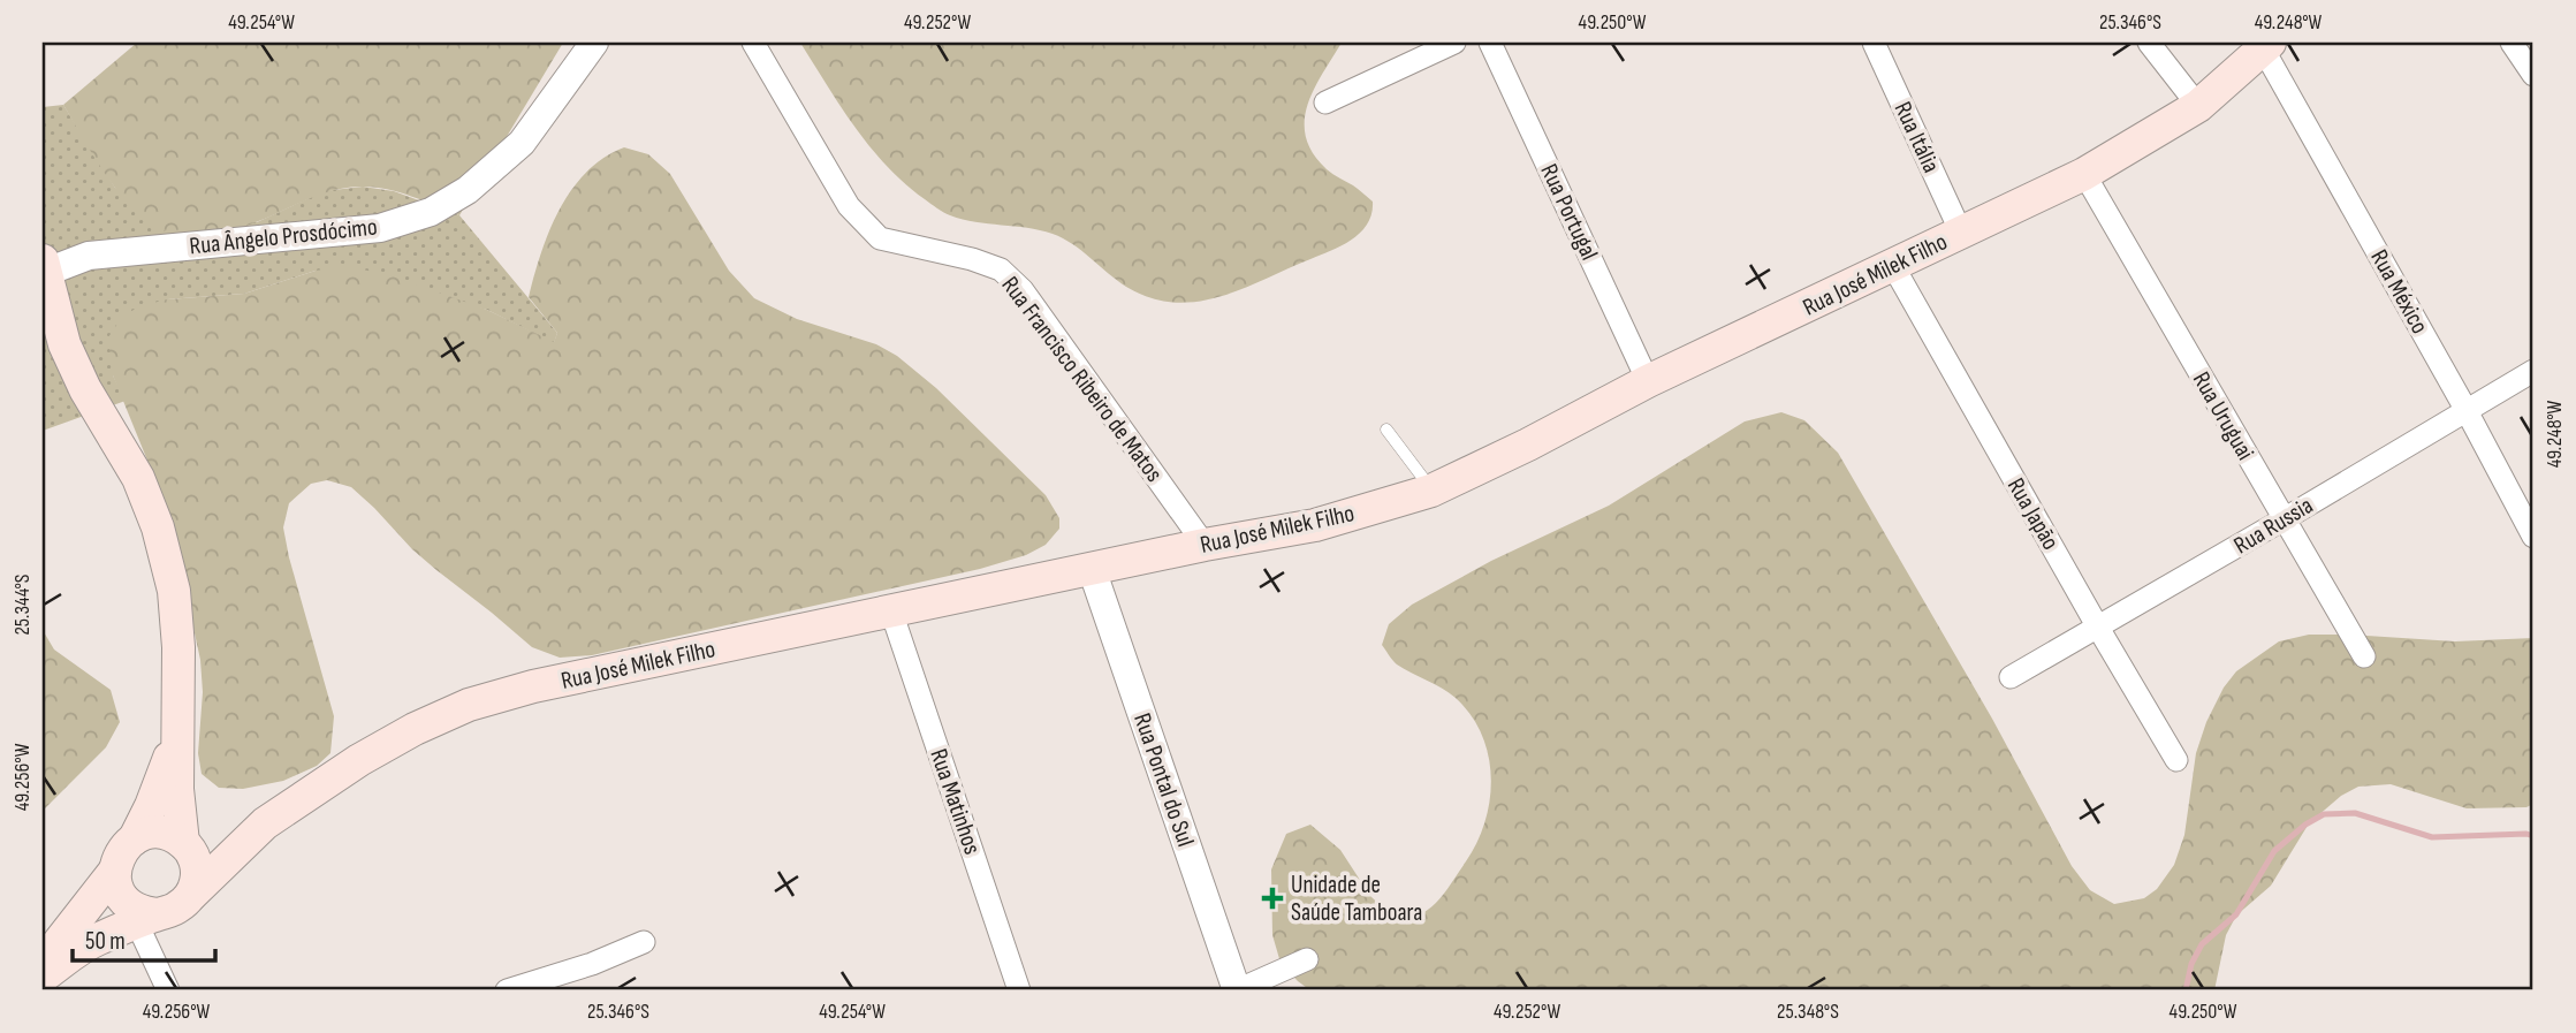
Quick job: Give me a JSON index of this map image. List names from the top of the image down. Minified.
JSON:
{"streets":{"main road":["Rua José Milek Filho"],"street":["Rua Itália","Rua Portugal","Rua Ângelo Prosdócimo","Rua México","Rua Francisco Ribeiro de Matos","Rua Uruguai","Rua Japão","Rua Russia","Rua Pontal do Sul","Rua Matinhos"]},"crossings":[["Rua Itália","Rua José Milek Filho"],["Rua Portugal","Rua José Milek Filho"],["Rua José Milek Filho","Rua México"],["Rua José Milek Filho","Rua Francisco Ribeiro de Matos"],["Rua José Milek Filho","Rua Uruguai"],["Rua José Milek Filho","Rua Japão"],["Rua José Milek Filho","Rua Pontal do Sul"],["Rua José Milek Filho","Rua Matinhos"],["Rua México","Rua Russia"],["Rua Uruguai","Rua Russia"],["Rua Japão","Rua Russia"]],"places":{"health":["Unidade de Saúde Tamboara"]},"scale_bar":"50 m","coordinates":["49.254°W","49.252°W","49.250°W","25.346°S","49.248°W","25.344°S","49.256°W","25.348°S"]}
